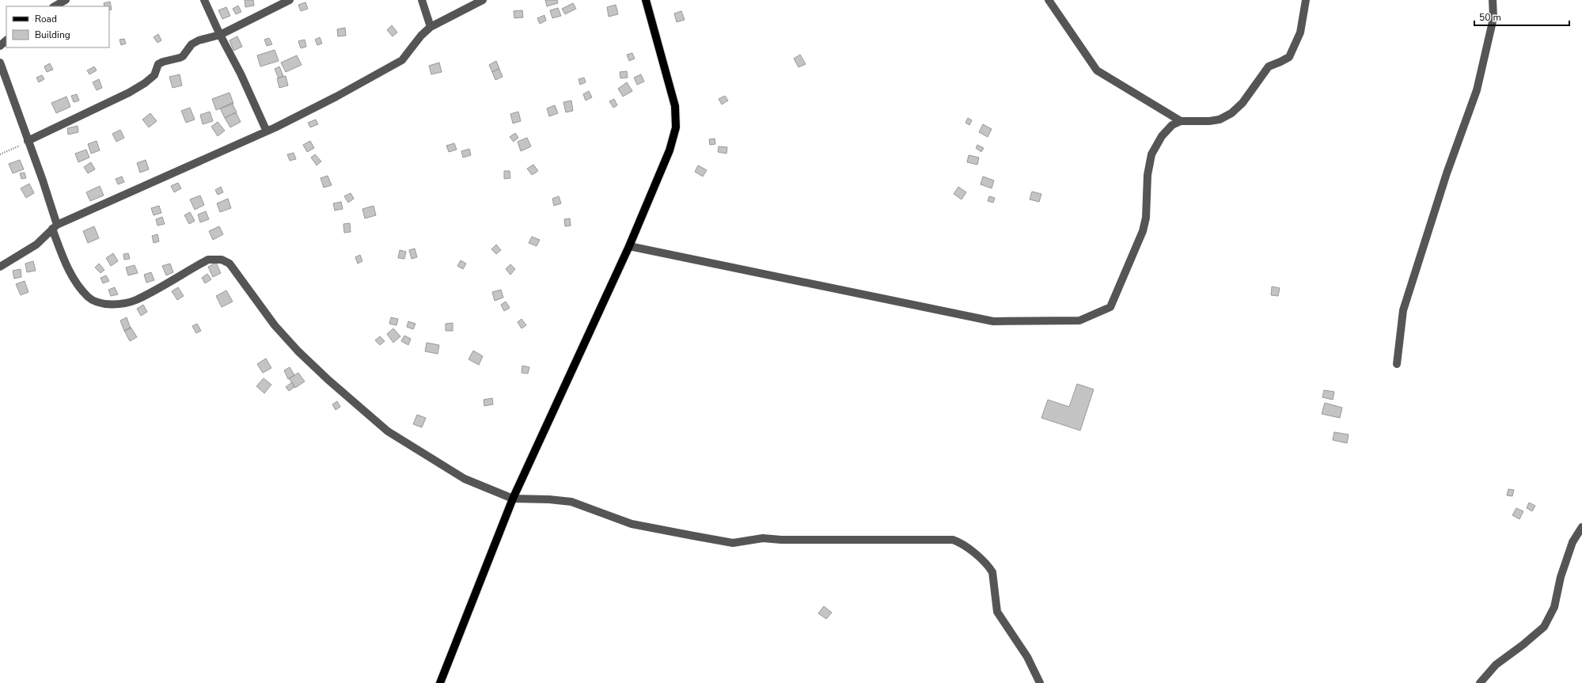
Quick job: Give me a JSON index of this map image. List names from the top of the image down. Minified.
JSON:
{"legend":["Road","Building"],"scale_bar":"50 m"}
